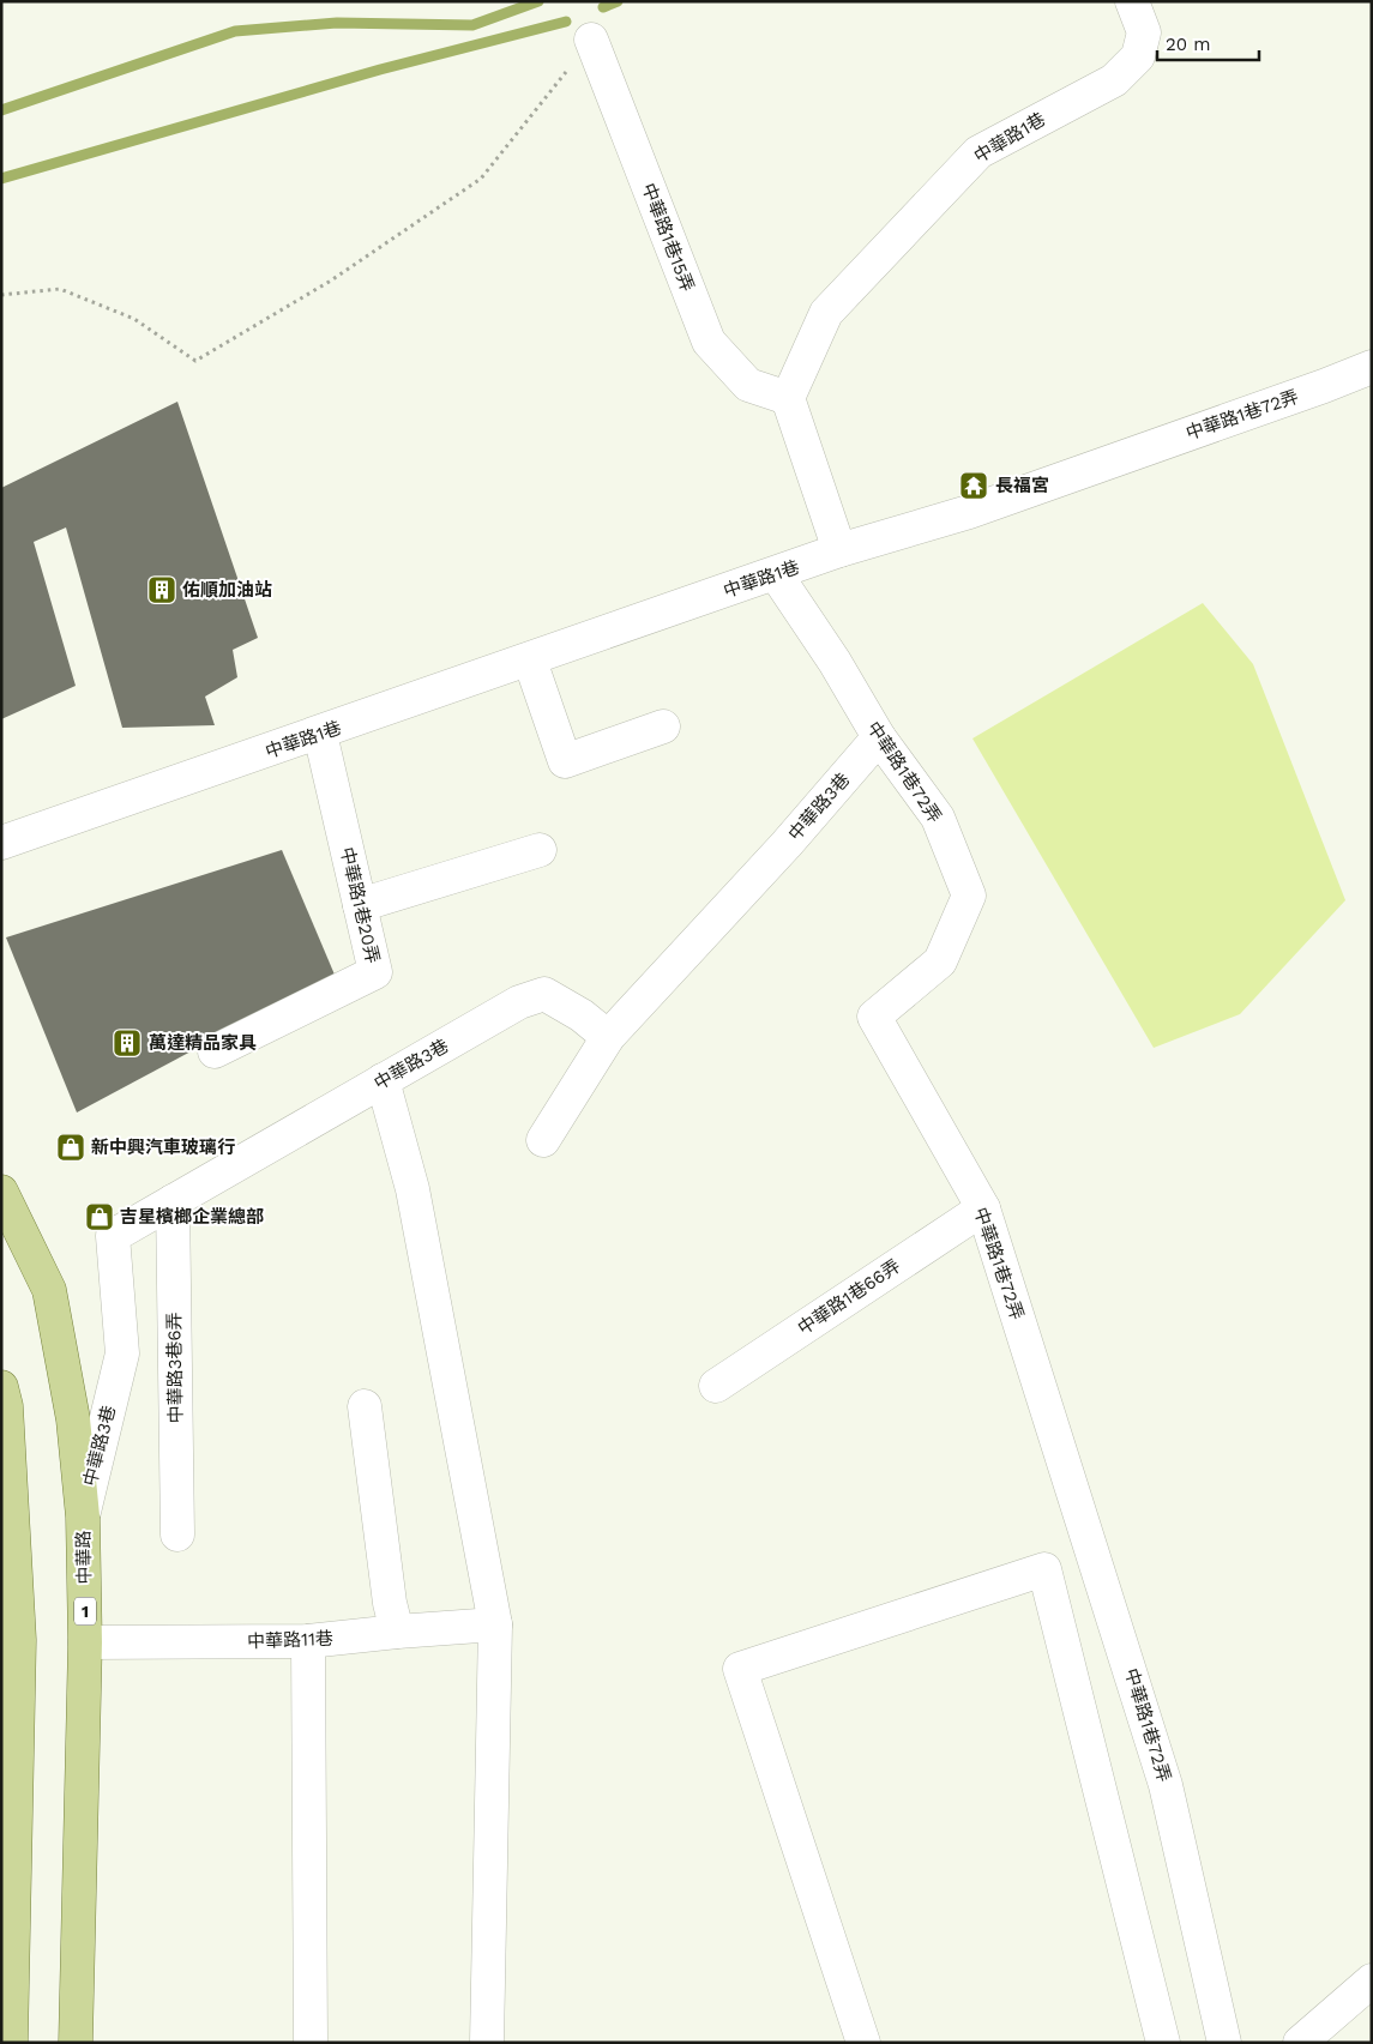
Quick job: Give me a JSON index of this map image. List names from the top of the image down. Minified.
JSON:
{"streets":{"main road":["中華路","1"],"street":["中華路1巷","中華路1巷15弄","中華路1巷72弄","中華路3巷","中華路1巷20弄","中華路1巷66弄","中華路3巷6弄","中華路11巷"]},"crossings":[["中華路1巷","中華路1巷15弄"],["中華路1巷","中華路1巷72弄"],["中華路1巷","中華路1巷20弄"],["中華路1巷72弄","中華路3巷"],["中華路1巷72弄","中華路1巷66弄"],["中華路3巷","中華路3巷6弄"],["中華路3巷","中華路"],["中華路","中華路11巷"]],"places":{"temple":["長福宮"],"building":["佑順加油站","萬達精品家具"],"shop":["新中興汽車玻璃行","吉星檳榔企業總部"]},"scale_bar":"20 m"}
